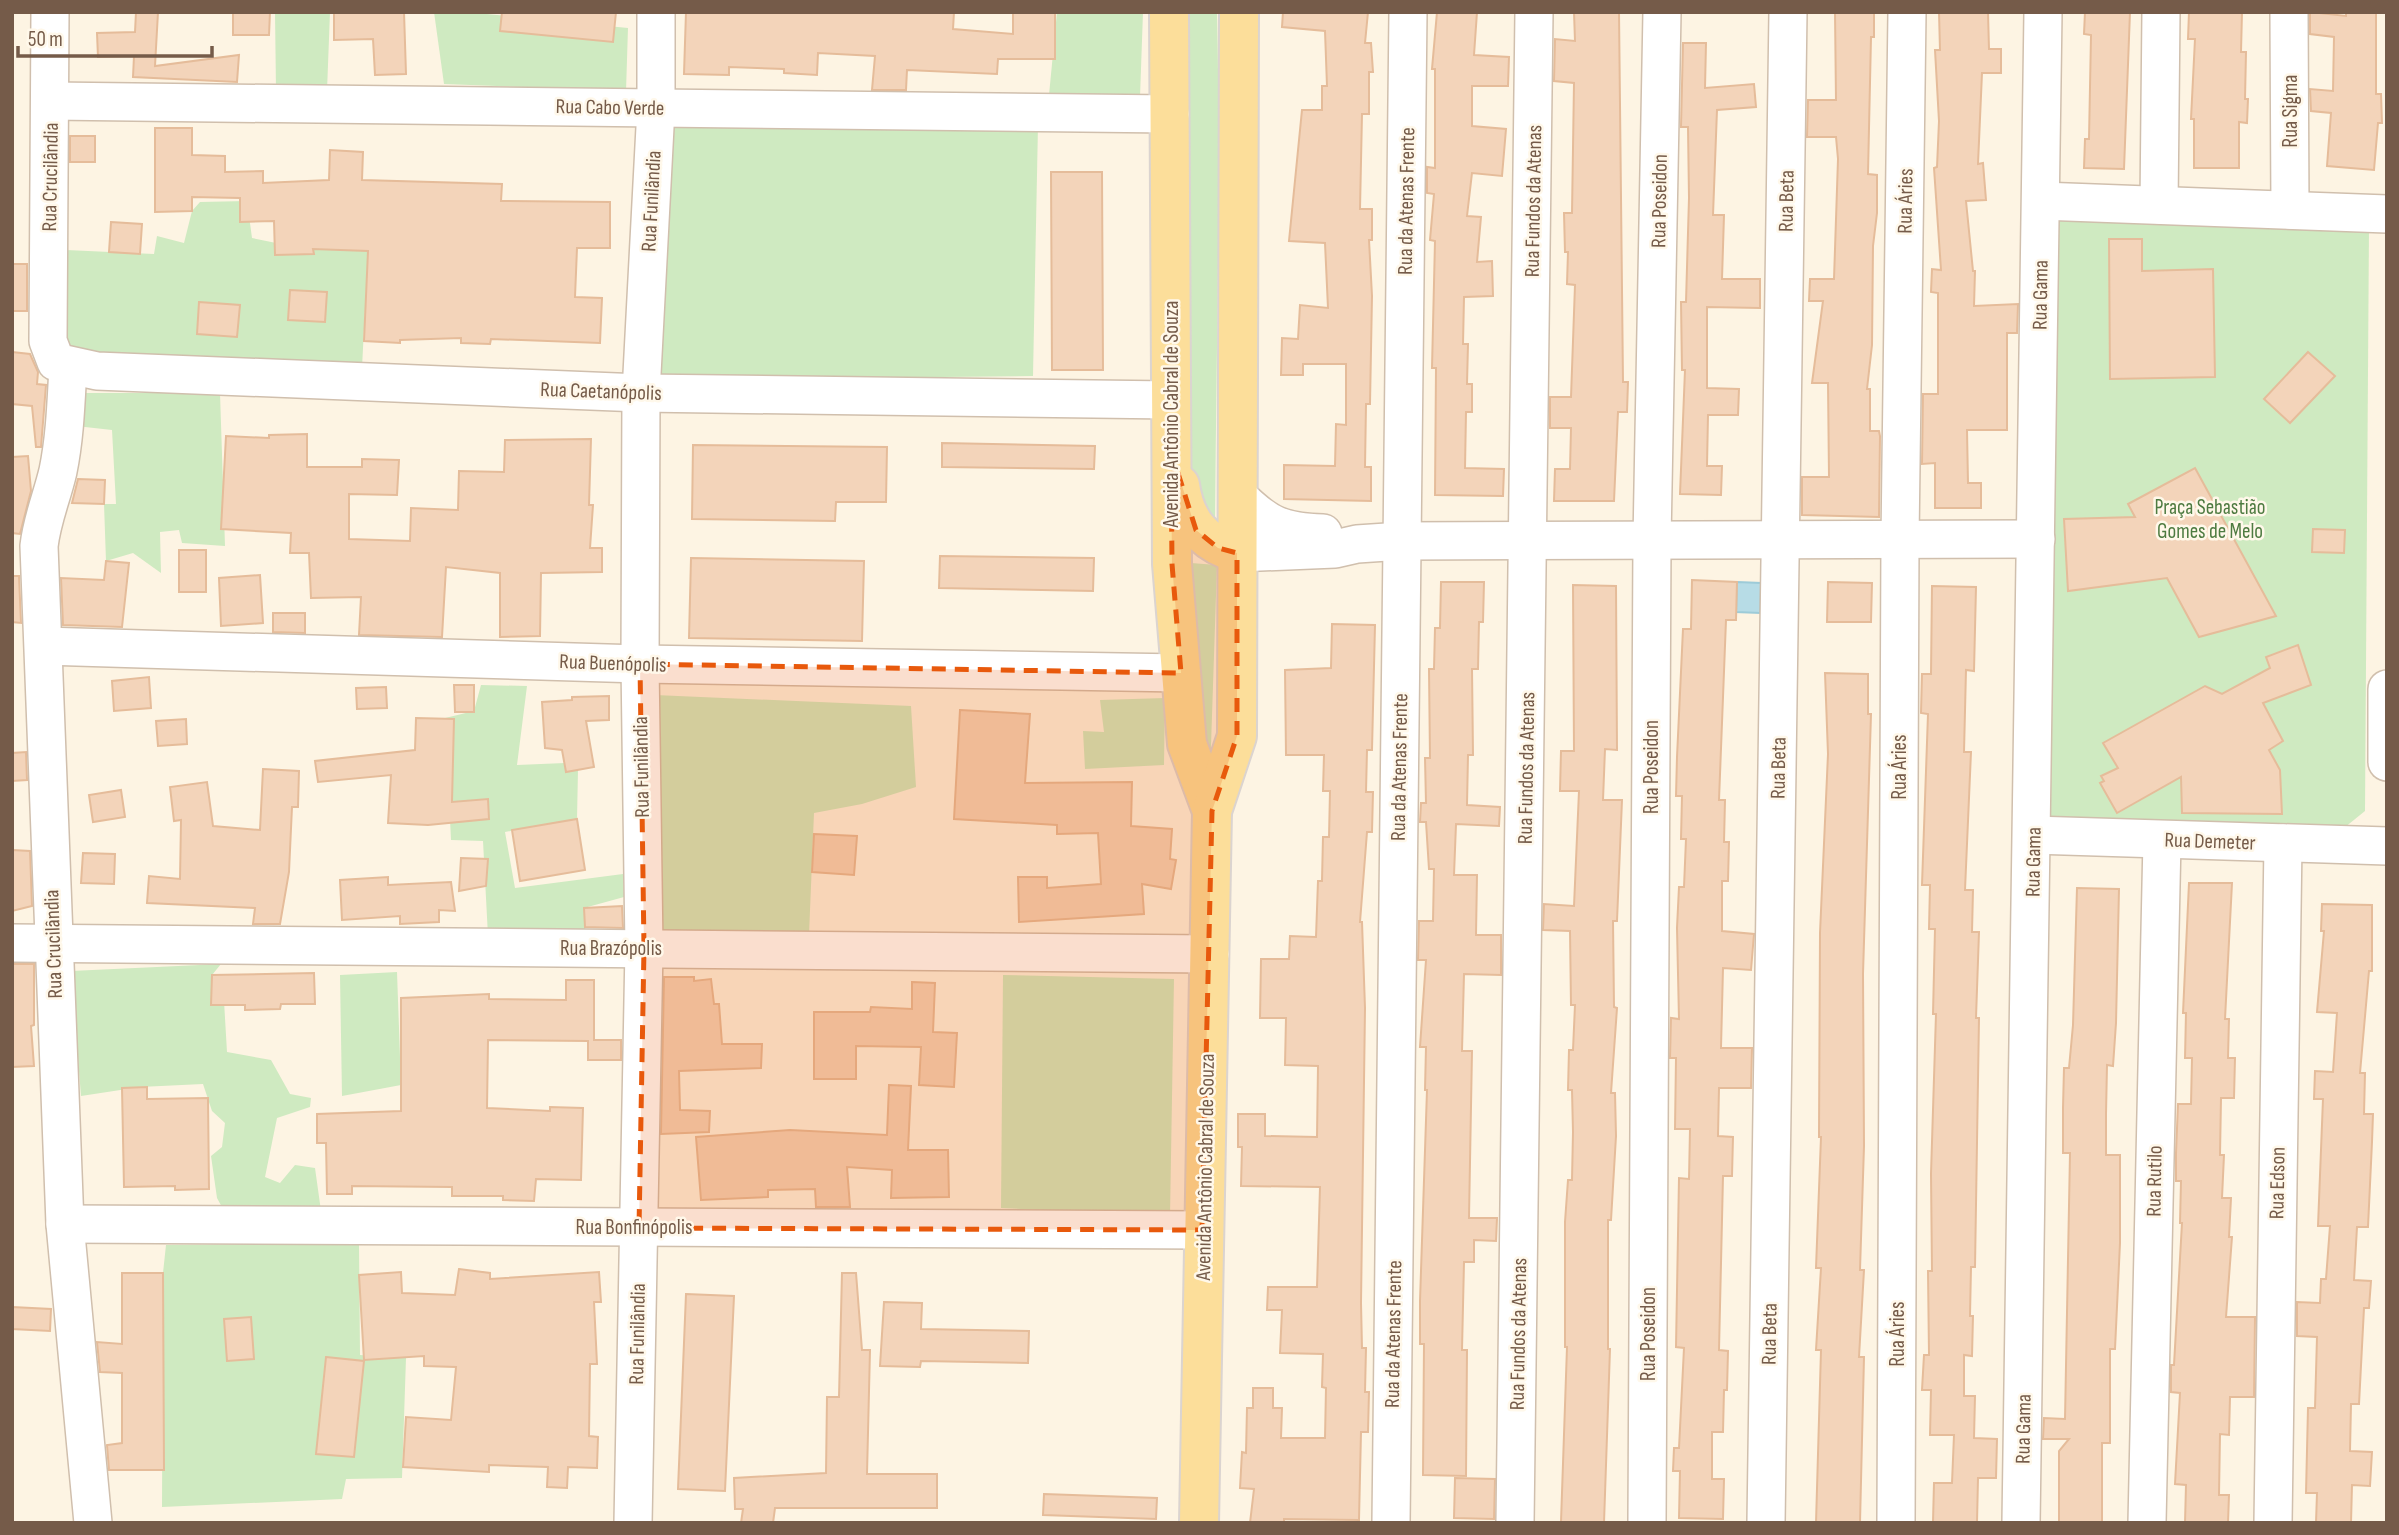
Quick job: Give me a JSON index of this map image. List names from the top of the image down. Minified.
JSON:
{"streets":{"main road":["Avenida Antônio Cabral de Souza"],"street":["Rua Cabo Verde","Rua Sigma","Rua Crucilândia","Rua Funilândia","Rua da Atenas Frente","Rua Fundos da Atenas","Rua Poseidon","Rua Beta","Rua Áries","Rua Gama","Rua Caetanópolis","Rua Buenópolis","Rua Demeter","Rua Brazópolis","Rua Rutilo","Rua Edson","Rua Bonfinópolis"]},"crossings":[["Rua Cabo Verde","Rua Crucilândia"],["Rua Cabo Verde","Rua Funilândia"],["Rua Cabo Verde","Avenida Antônio Cabral de Souza"],["Rua Crucilândia","Rua Caetanópolis"],["Rua Crucilândia","Rua Buenópolis"],["Rua Crucilândia","Rua Brazópolis"],["Rua Crucilândia","Rua Bonfinópolis"],["Rua Funilândia","Rua Caetanópolis"],["Rua Funilândia","Rua Buenópolis"],["Rua Funilândia","Rua Brazópolis"],["Rua Funilândia","Rua Bonfinópolis"],["Rua Gama","Rua Demeter"],["Rua Caetanópolis","Avenida Antônio Cabral de Souza"],["Avenida Antônio Cabral de Souza","Rua Buenópolis"],["Avenida Antônio Cabral de Souza","Rua Brazópolis"],["Avenida Antônio Cabral de Souza","Rua Bonfinópolis"],["Rua Demeter","Rua Rutilo"],["Rua Demeter","Rua Edson"]],"parks":["Praça Sebastião Gomes de Melo"],"scale_bar":"50 m"}
